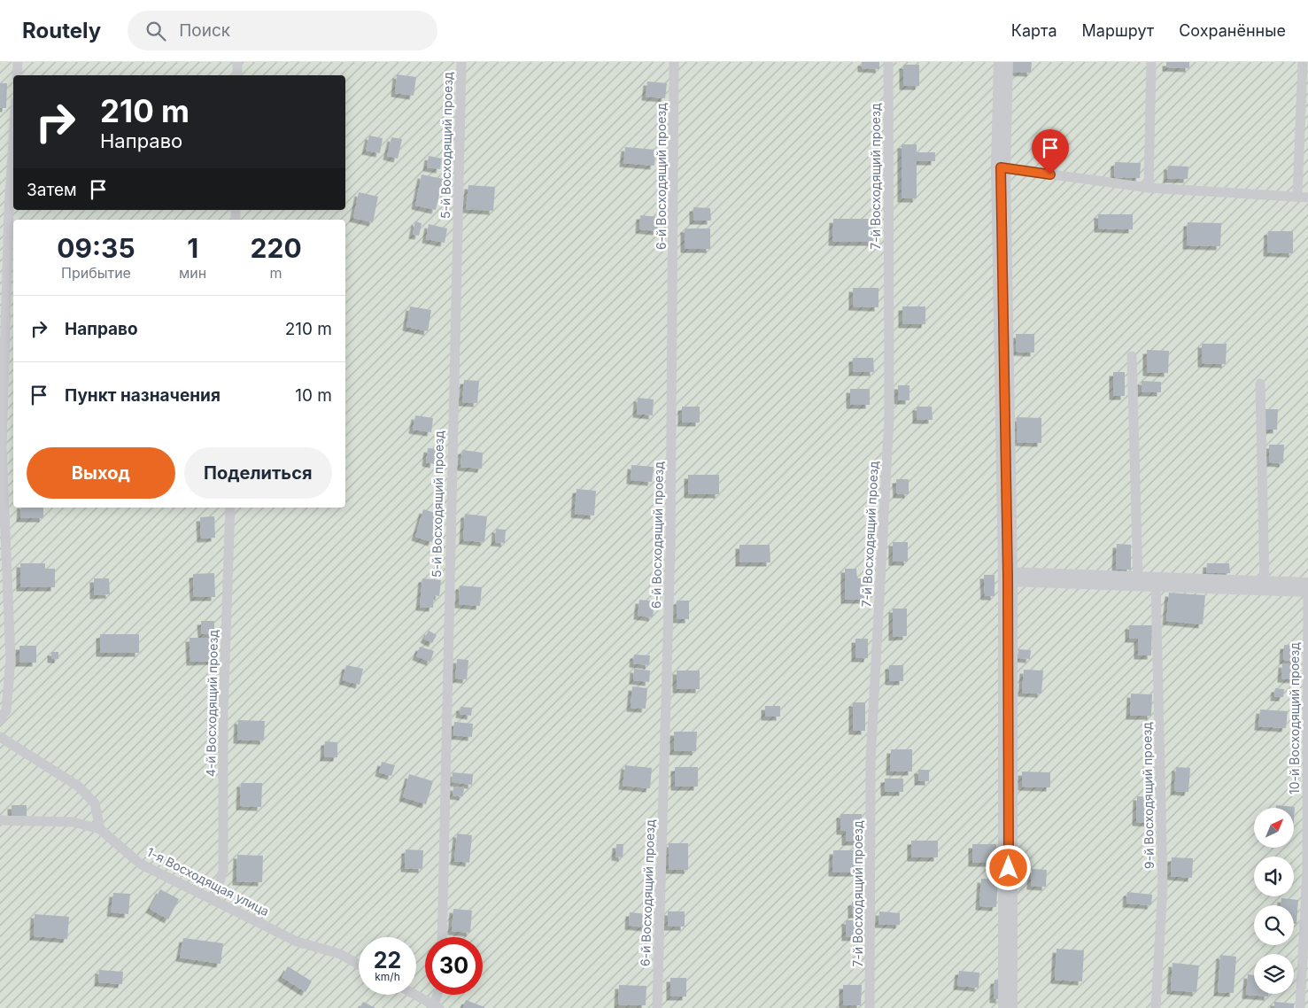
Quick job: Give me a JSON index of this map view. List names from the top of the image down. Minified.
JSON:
{"streets":{"lane":["5-й Восходящий проезд","6-й Восходящий проезд","7-й Восходящий проезд","4-й Восходящий проезд","10-й Восходящий проезд","9-й Восходящий проезд","1-я Восходящая улица"]},"crossings":[["4-й Восходящий проезд","1-я Восходящая улица"]],"north":"top right","page":{"header":"Routely","search":"Поиск","nav":["Карта","Маршрут","Сохранённые"],"turn":["210 m","Направо"],"then":"Затем","eta":["09:35","Прибытие","1","мин","220","m"],"list":[{"name":"Направо","value":"210 m"},{"name":"Пункт назначения","value":"10 m"}],"buttons":["Выход","Поделиться"],"speed":"22 km/h","limit":"30"}}
